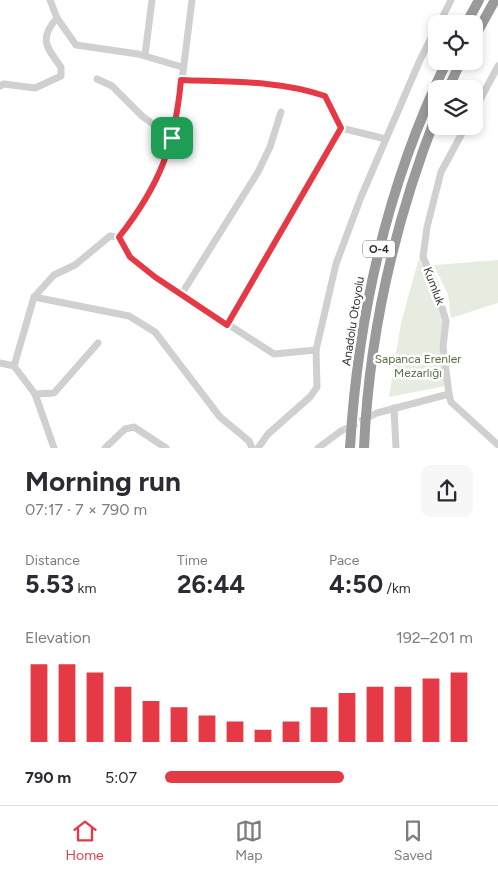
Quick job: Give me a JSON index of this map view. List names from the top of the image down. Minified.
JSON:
{"streets":{"highway":["O-4","Anadolu Otoyolu"],"street":["Kumluk"]},"parks":["Sapanca Erenler Mezarlığı"],"page":{"heading":["Morning run","07:17 · 7 × 790 m"],"stats":[["Distance","5.53 km"],["Time","26:44"],["Pace","4:50 /km"]],"chart":["Elevation","192–201 m"],"list":[{"name":"790 m","note":"5:07"}],"tabs":["Home","Map","Saved"]}}
